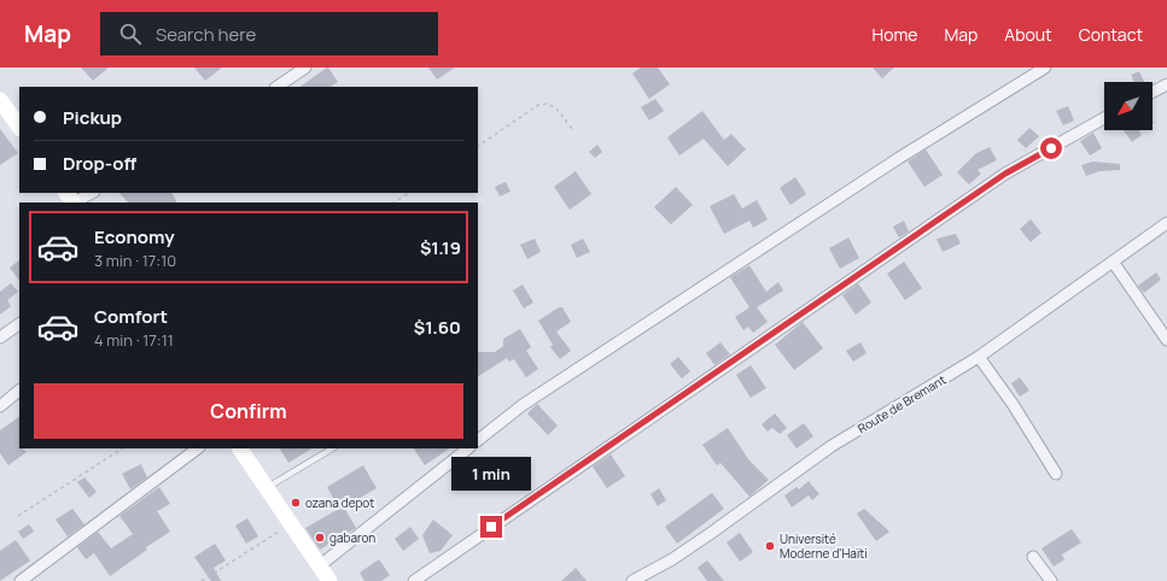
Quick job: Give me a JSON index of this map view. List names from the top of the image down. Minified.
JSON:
{"streets":{"street":["Route de Bremant"]},"places":["ozana depot","gabaron","Université Moderne d'Haïti"],"north":"bottom left","page":{"header":"Map","search":"Search here","nav":["Home","Map","About","Contact"],"banner":["Pickup","Drop-off"],"list":[{"name":"Economy","note":"3 min · 17:10","value":"$1.19"},{"name":"Comfort","note":"4 min · 17:11","value":"$1.60"}],"buttons":"Confirm","bubble":"1 min"}}
